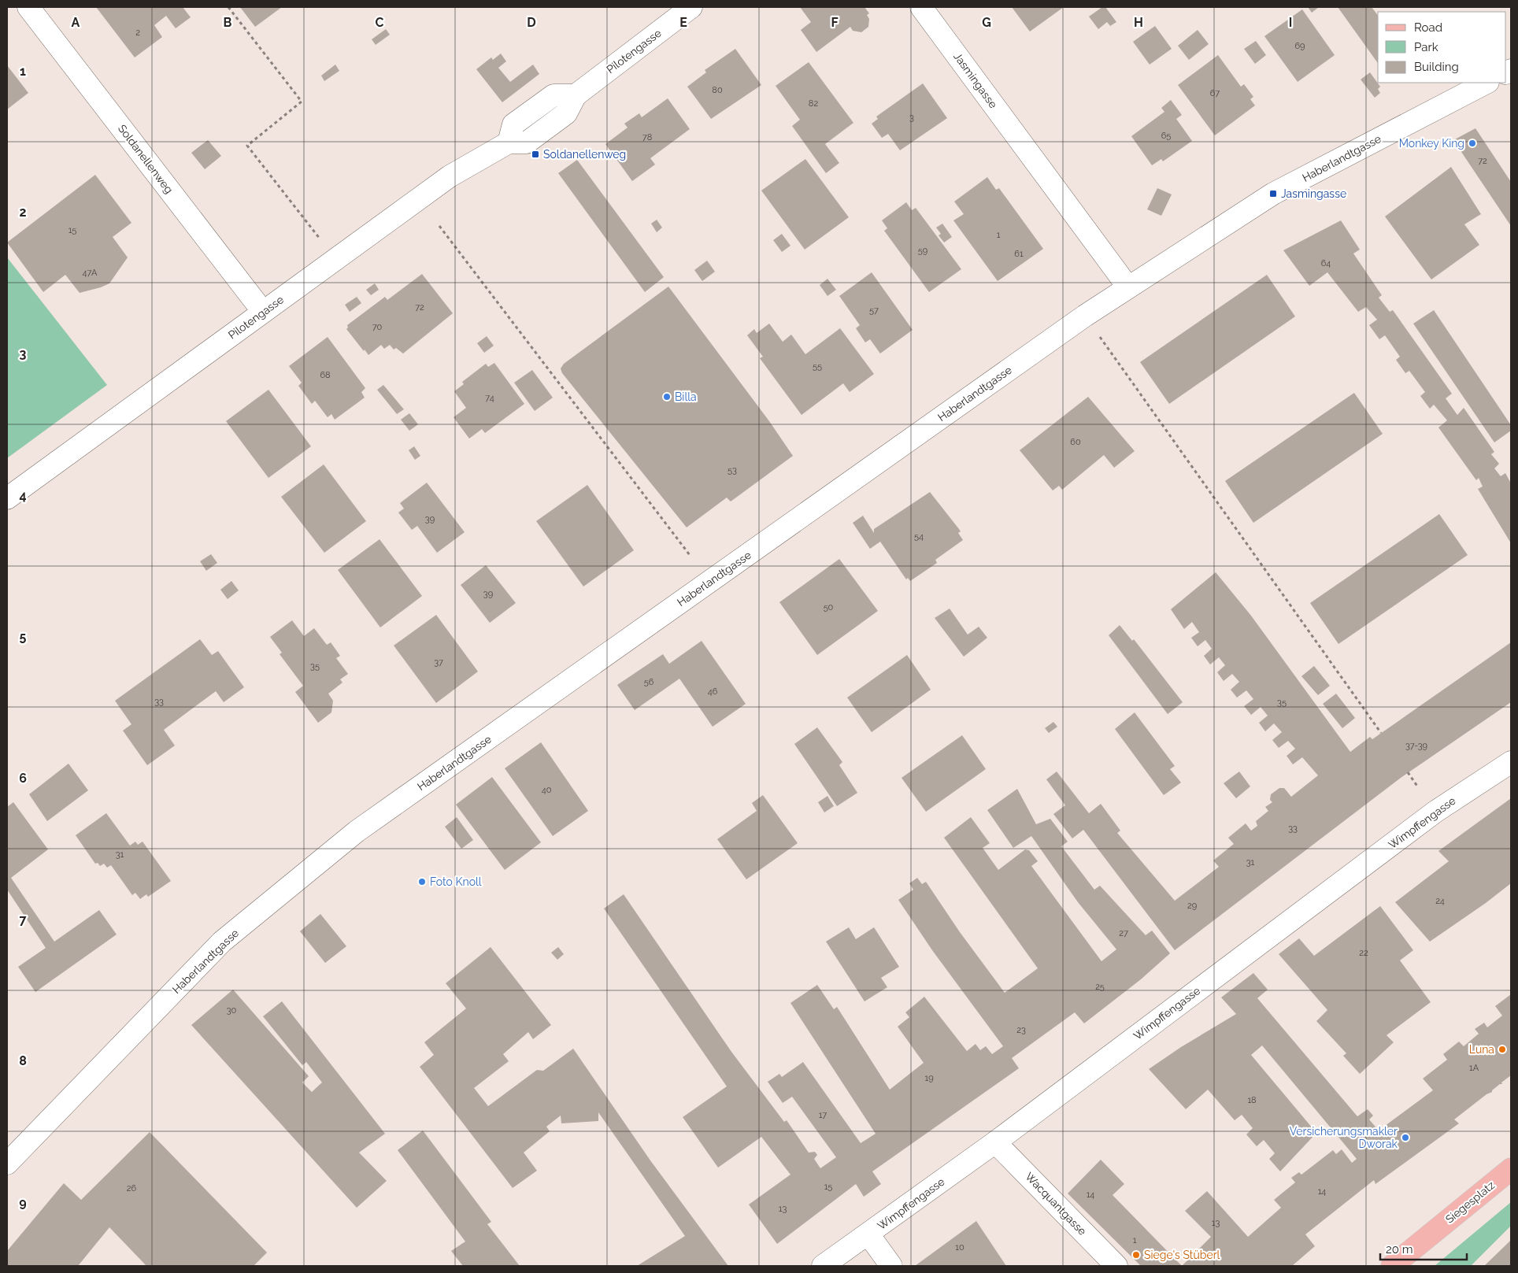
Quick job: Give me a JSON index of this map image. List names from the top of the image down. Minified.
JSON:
{"streets":{"main road":["Siegesplatz"],"street":["Pilotengasse","Jasmingasse","Haberlandtgasse","Soldanellenweg","Wimpffengasse","Wacquantgasse"]},"crossings":[["Pilotengasse","Soldanellenweg"],["Jasmingasse","Haberlandtgasse"],["Wimpffengasse","Wacquantgasse"]],"places":{"other":["Monkey King","Billa","Foto Knoll","Luna","Versicherungsmakler Dworak","Siege's Stüberl"],"transit":["Soldanellenweg","Jasmingasse"]},"house_numbers":["2","69","80","67","82","3","65","78","72","15","1","59","61","64","47A","72","57","70","55","68","74","60","53","39","54","39","50","37","35","56","46","33","35","37-39","40","33","31","31","24","29","27","22","25","30","23","1A","19","18","17","15","26","14","14","13","13","1","10"],"legend":["Road","Park","Building"],"scale_bar":"20 m","grid":{"columns":["A","B","C","D","E","F","G","H","I"],"rows":["1","2","3","4","5","6","7","8","9"]}}
